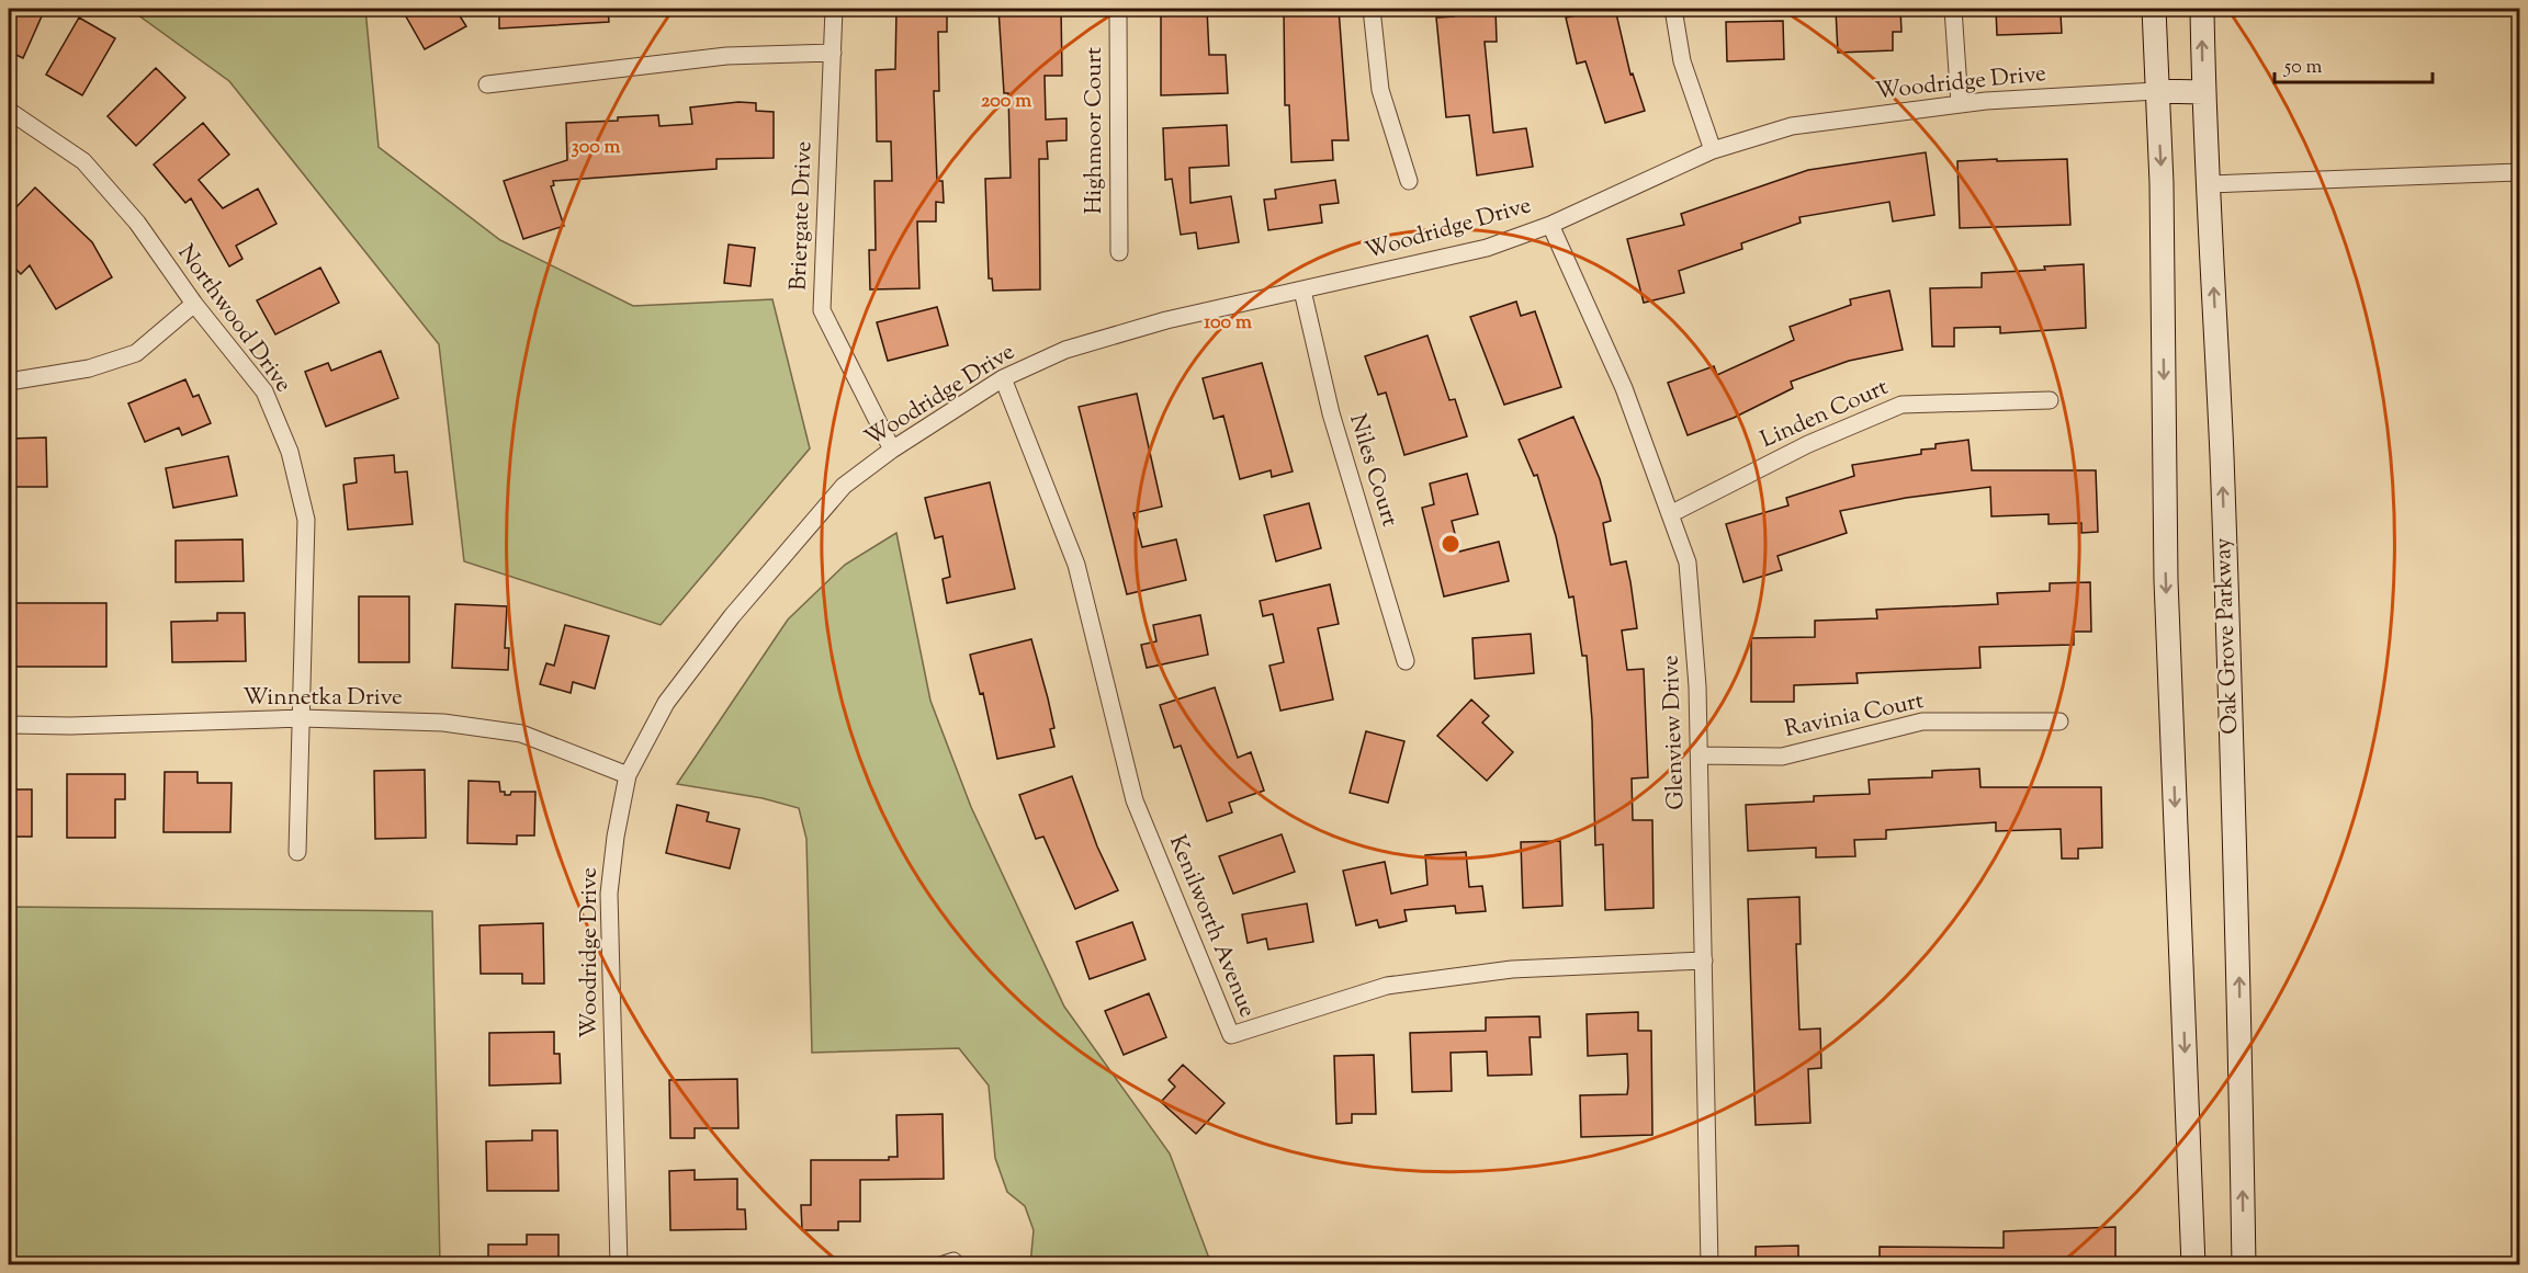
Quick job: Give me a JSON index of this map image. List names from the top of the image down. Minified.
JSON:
{"streets":{"main road":["Oak Grove Parkway"],"street":["Woodridge Drive","Highmoor Court","Briergate Drive","Northwood Drive","Linden Court","Niles Court","Winnetka Drive","Ravinia Court","Glenview Drive","Kenilworth Avenue"]},"crossings":[["Woodridge Drive","Briergate Drive"],["Woodridge Drive","Niles Court"],["Woodridge Drive","Winnetka Drive"],["Woodridge Drive","Glenview Drive"],["Woodridge Drive","Kenilworth Avenue"],["Northwood Drive","Winnetka Drive"],["Linden Court","Glenview Drive"],["Ravinia Court","Glenview Drive"],["Glenview Drive","Kenilworth Avenue"]],"scale_bar":"50 m","rings":["200 m","300 m","100 m"]}
